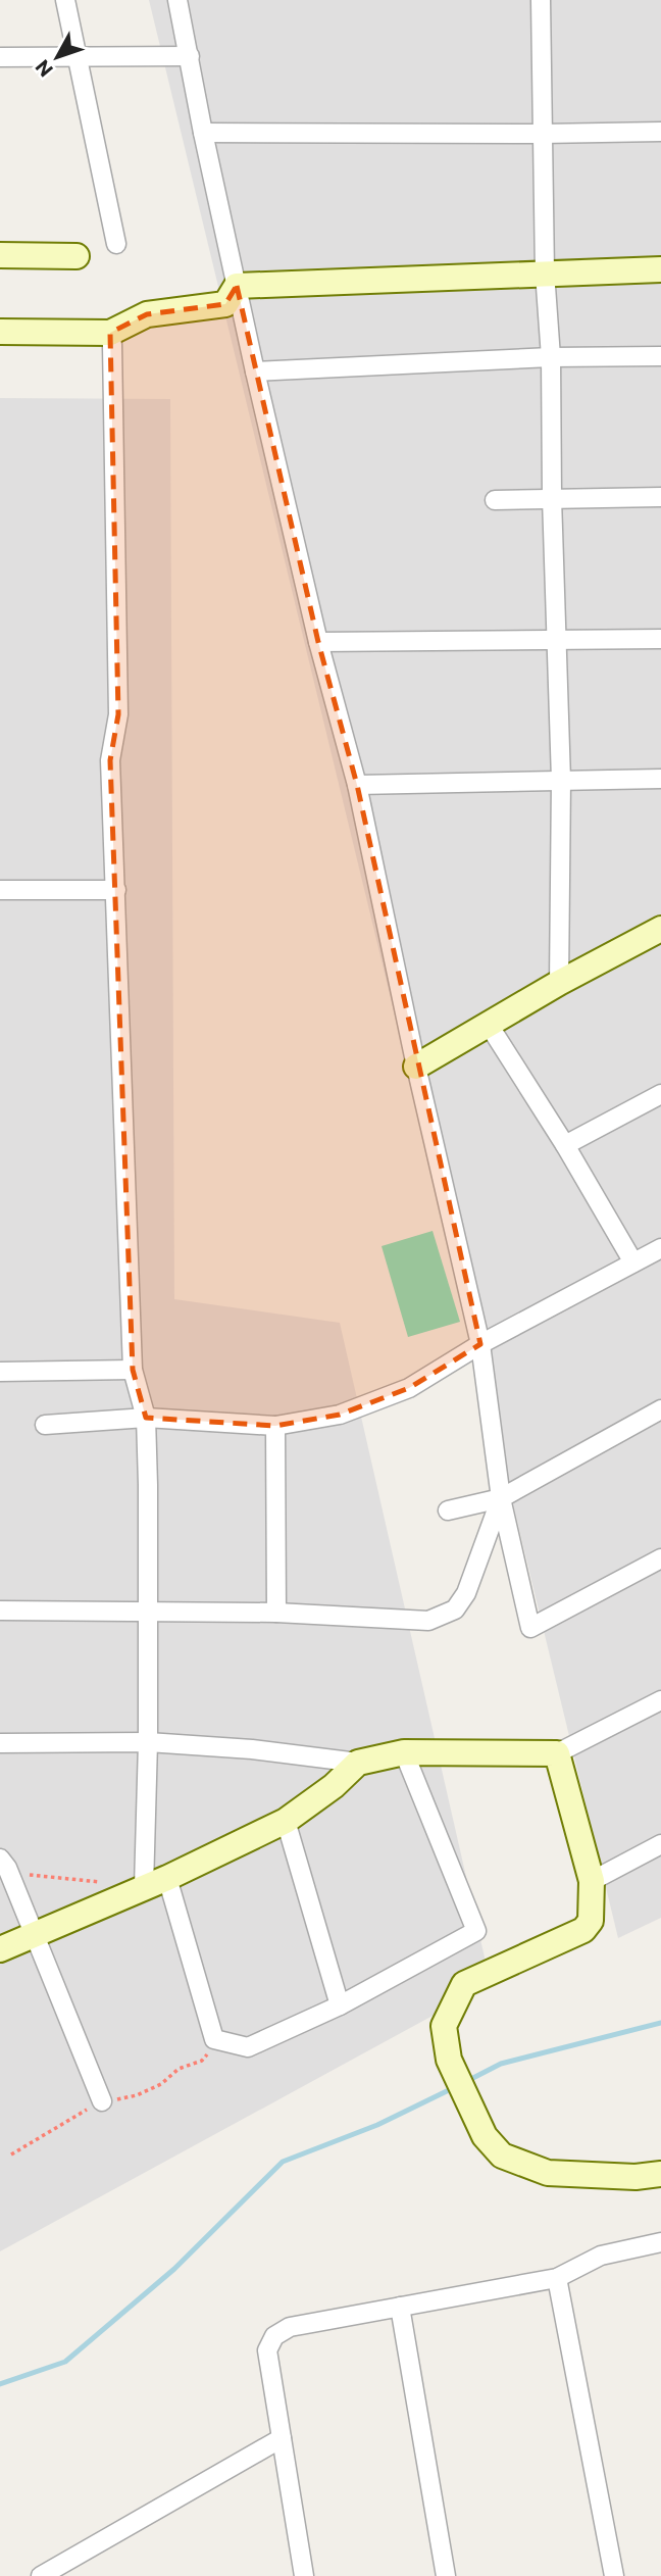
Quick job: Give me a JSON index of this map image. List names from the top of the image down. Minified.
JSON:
{"north":"bottom left"}
